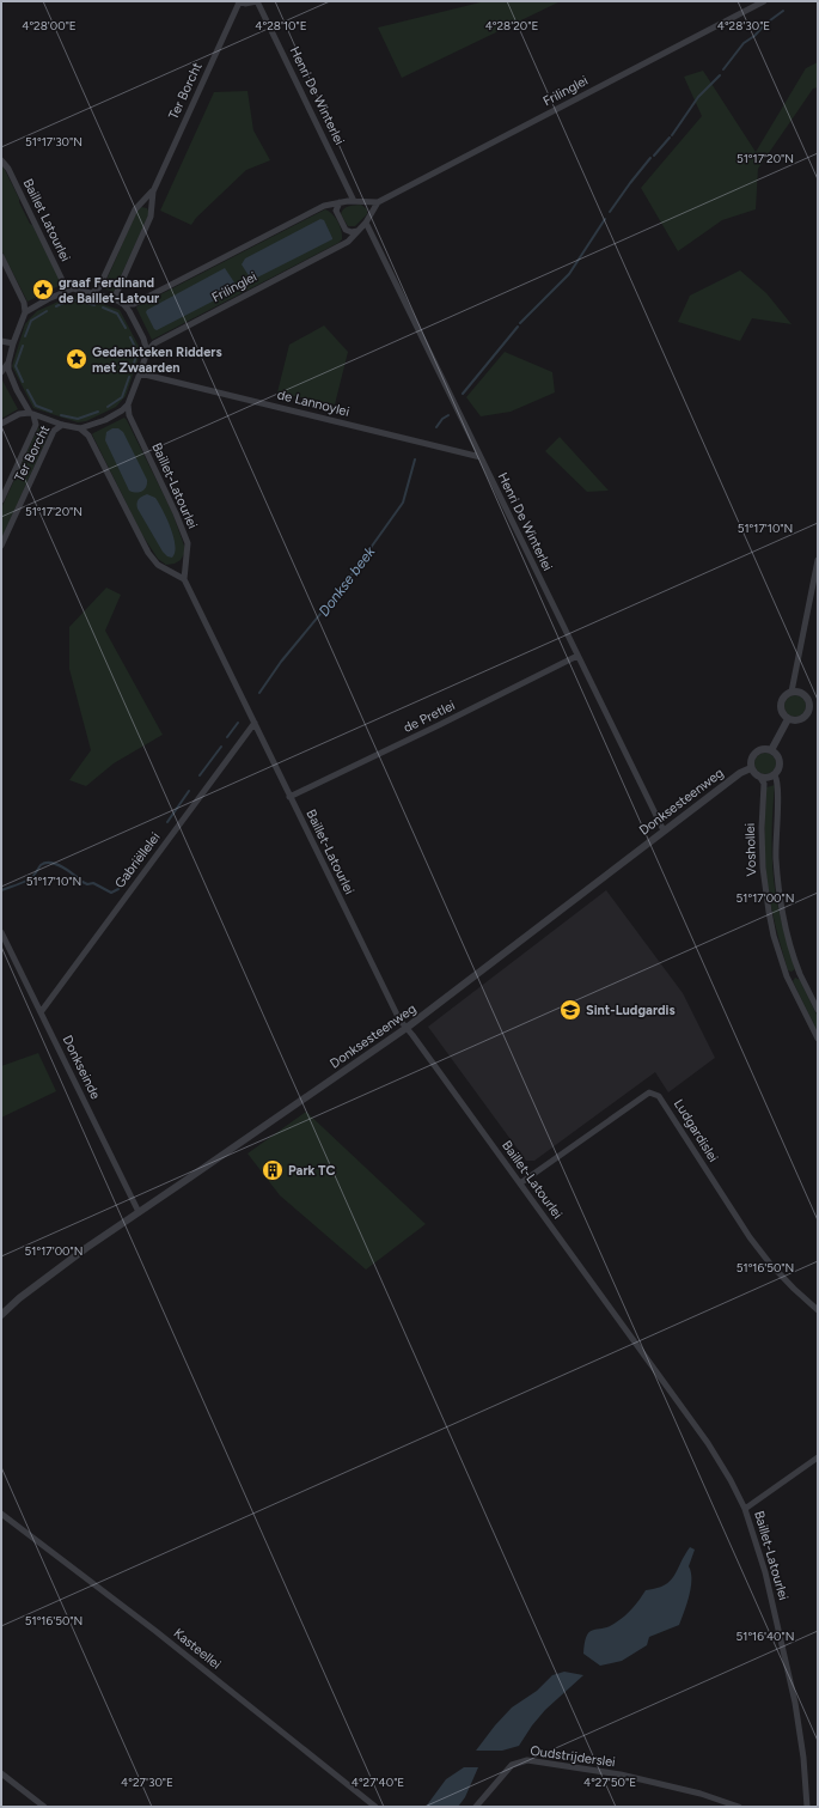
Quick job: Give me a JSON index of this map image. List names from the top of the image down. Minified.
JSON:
{"streets":{"street":["Ter Borcht","Frilinglei","Henri De Winterlei","Baillet Latourlei","de Lannoylei","Baillet-Latourlei","de Pretlei","Donksesteenweg","Voshollei","Gabriëllelei","Donkseinde","Ludgardislei","Kasteellei","Oudstrijderslei"]},"crossings":[["Ter Borcht","Frilinglei"],["Ter Borcht","Henri De Winterlei"],["Ter Borcht","Baillet Latourlei"],["Ter Borcht","de Lannoylei"],["Ter Borcht","Baillet-Latourlei"],["Frilinglei","Henri De Winterlei"],["Frilinglei","Baillet Latourlei"],["Frilinglei","de Lannoylei"],["Frilinglei","Baillet-Latourlei"],["Henri De Winterlei","de Lannoylei"],["Henri De Winterlei","de Pretlei"],["Henri De Winterlei","Donksesteenweg"],["Baillet Latourlei","de Lannoylei"],["Baillet Latourlei","Baillet-Latourlei"],["de Lannoylei","Baillet-Latourlei"],["Baillet-Latourlei","de Pretlei"],["Baillet-Latourlei","Donksesteenweg"],["Baillet-Latourlei","Gabriëllelei"],["Baillet-Latourlei","Ludgardislei"],["Donksesteenweg","Voshollei"],["Donksesteenweg","Donkseinde"],["Gabriëllelei","Donkseinde"]],"water":["Donkse beek"],"places":{"place":["graaf Ferdinand de Baillet-Latour","Gedenkteken Ridders met Zwaarden"],"school or university":["Sint-Ludgardis"],"building":["Park TC"]},"coordinates":["4°28'00\"E","4°28'10\"E","4°28'20\"E","4°28'30\"E","51°17'30\"N","51°17'20\"N","51°17'10\"N","51°17'00\"N","51°16'50\"N","51°16'40\"N","4°27'30\"E","4°27'40\"E","4°27'50\"E"]}
